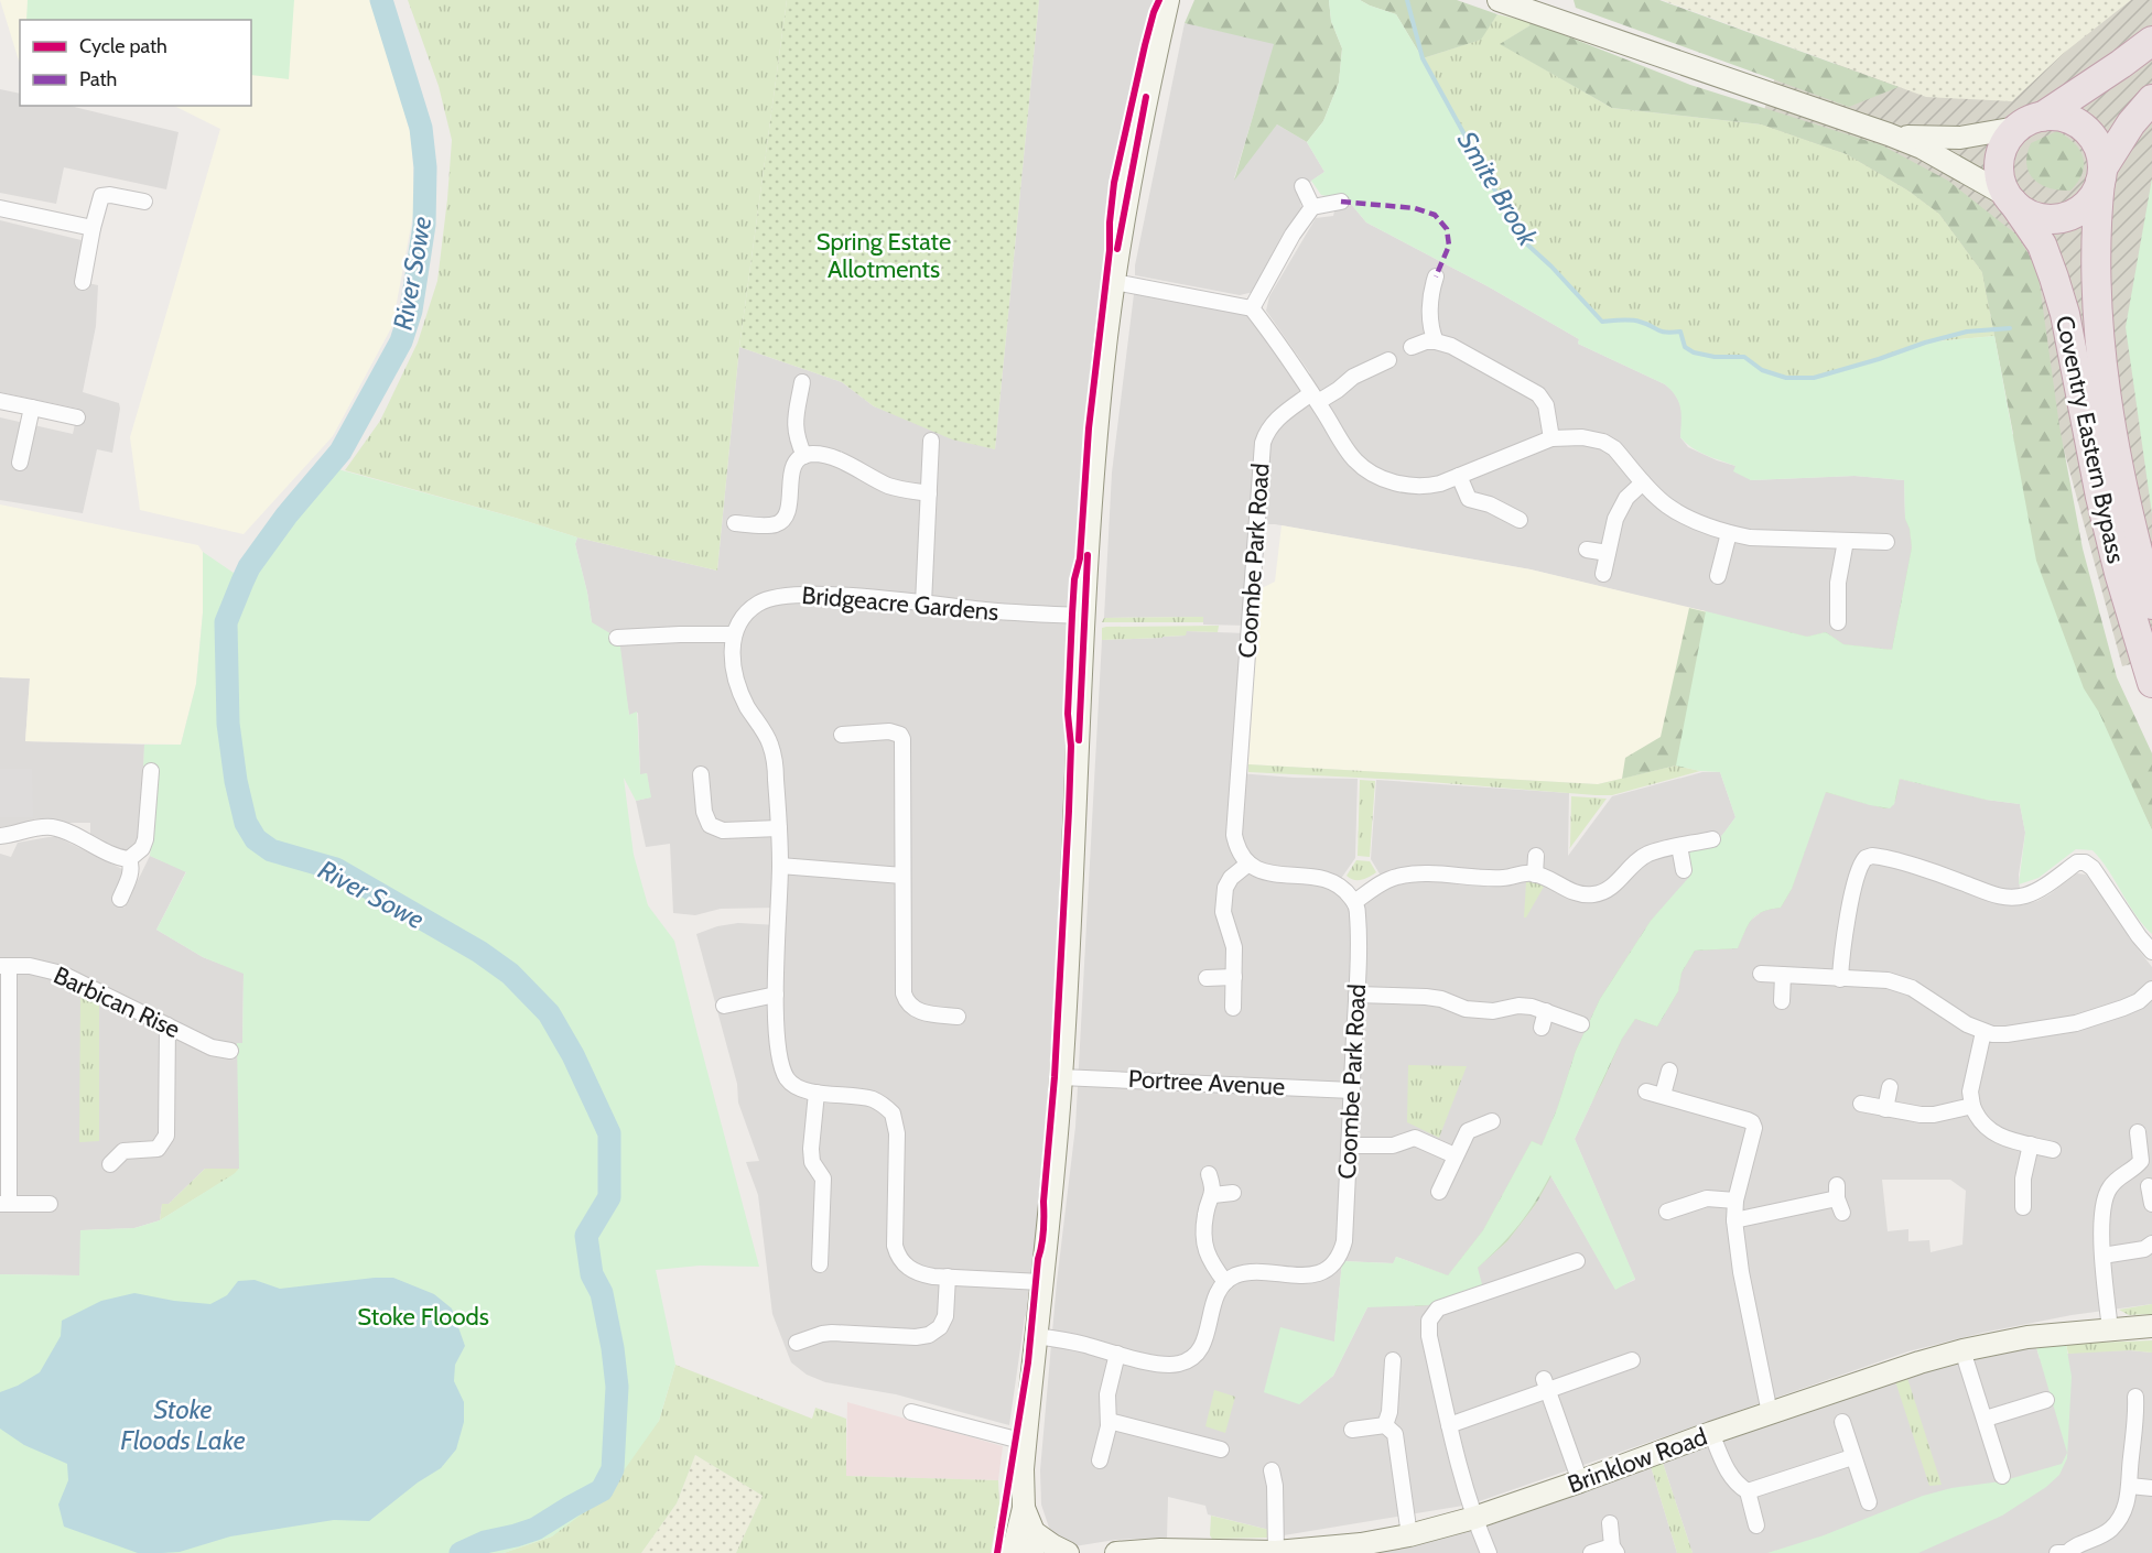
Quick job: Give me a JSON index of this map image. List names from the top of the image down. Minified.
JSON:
{"streets":{"highway":["Coventry Eastern Bypass"],"main road":["Brinklow Road"],"street":["Coombe Park Road","Bridgeacre Gardens","Barbican Rise","Portree Avenue"]},"crossings":[["Coombe Park Road","Portree Avenue"]],"water":["Smite Brook","River Sowe","Stoke Floods Lake"],"parks":["Spring Estate Allotments","Stoke Floods"],"legend":["Cycle path","Path"]}
